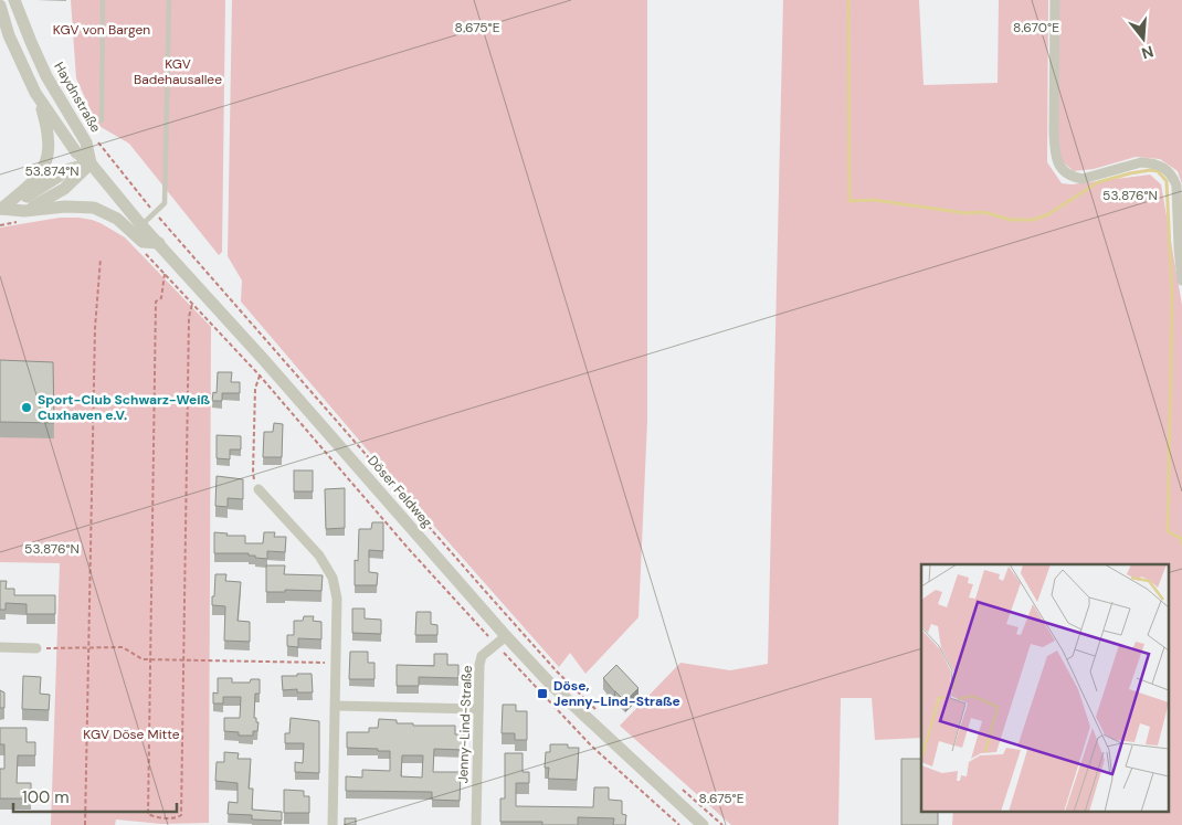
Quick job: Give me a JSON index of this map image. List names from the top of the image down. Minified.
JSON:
{"streets":{"street":["Haydnstraße","Döser Feldweg","Jenny-Lind-Straße"]},"crossings":[["Haydnstraße","Döser Feldweg"],["Döser Feldweg","Jenny-Lind-Straße"]],"parks":["KGV von Bargen","KGV Badehausallee","KGV Döse Mitte"],"places":{"other":["Sport-Club Schwarz-Weiß Cuxhaven e.V."],"transit":["Döse, Jenny-Lind-Straße"]},"scale_bar":"100 m","north":"bottom","coordinates":["8.675°E","8.670°E","53.874°N","53.876°N"]}
